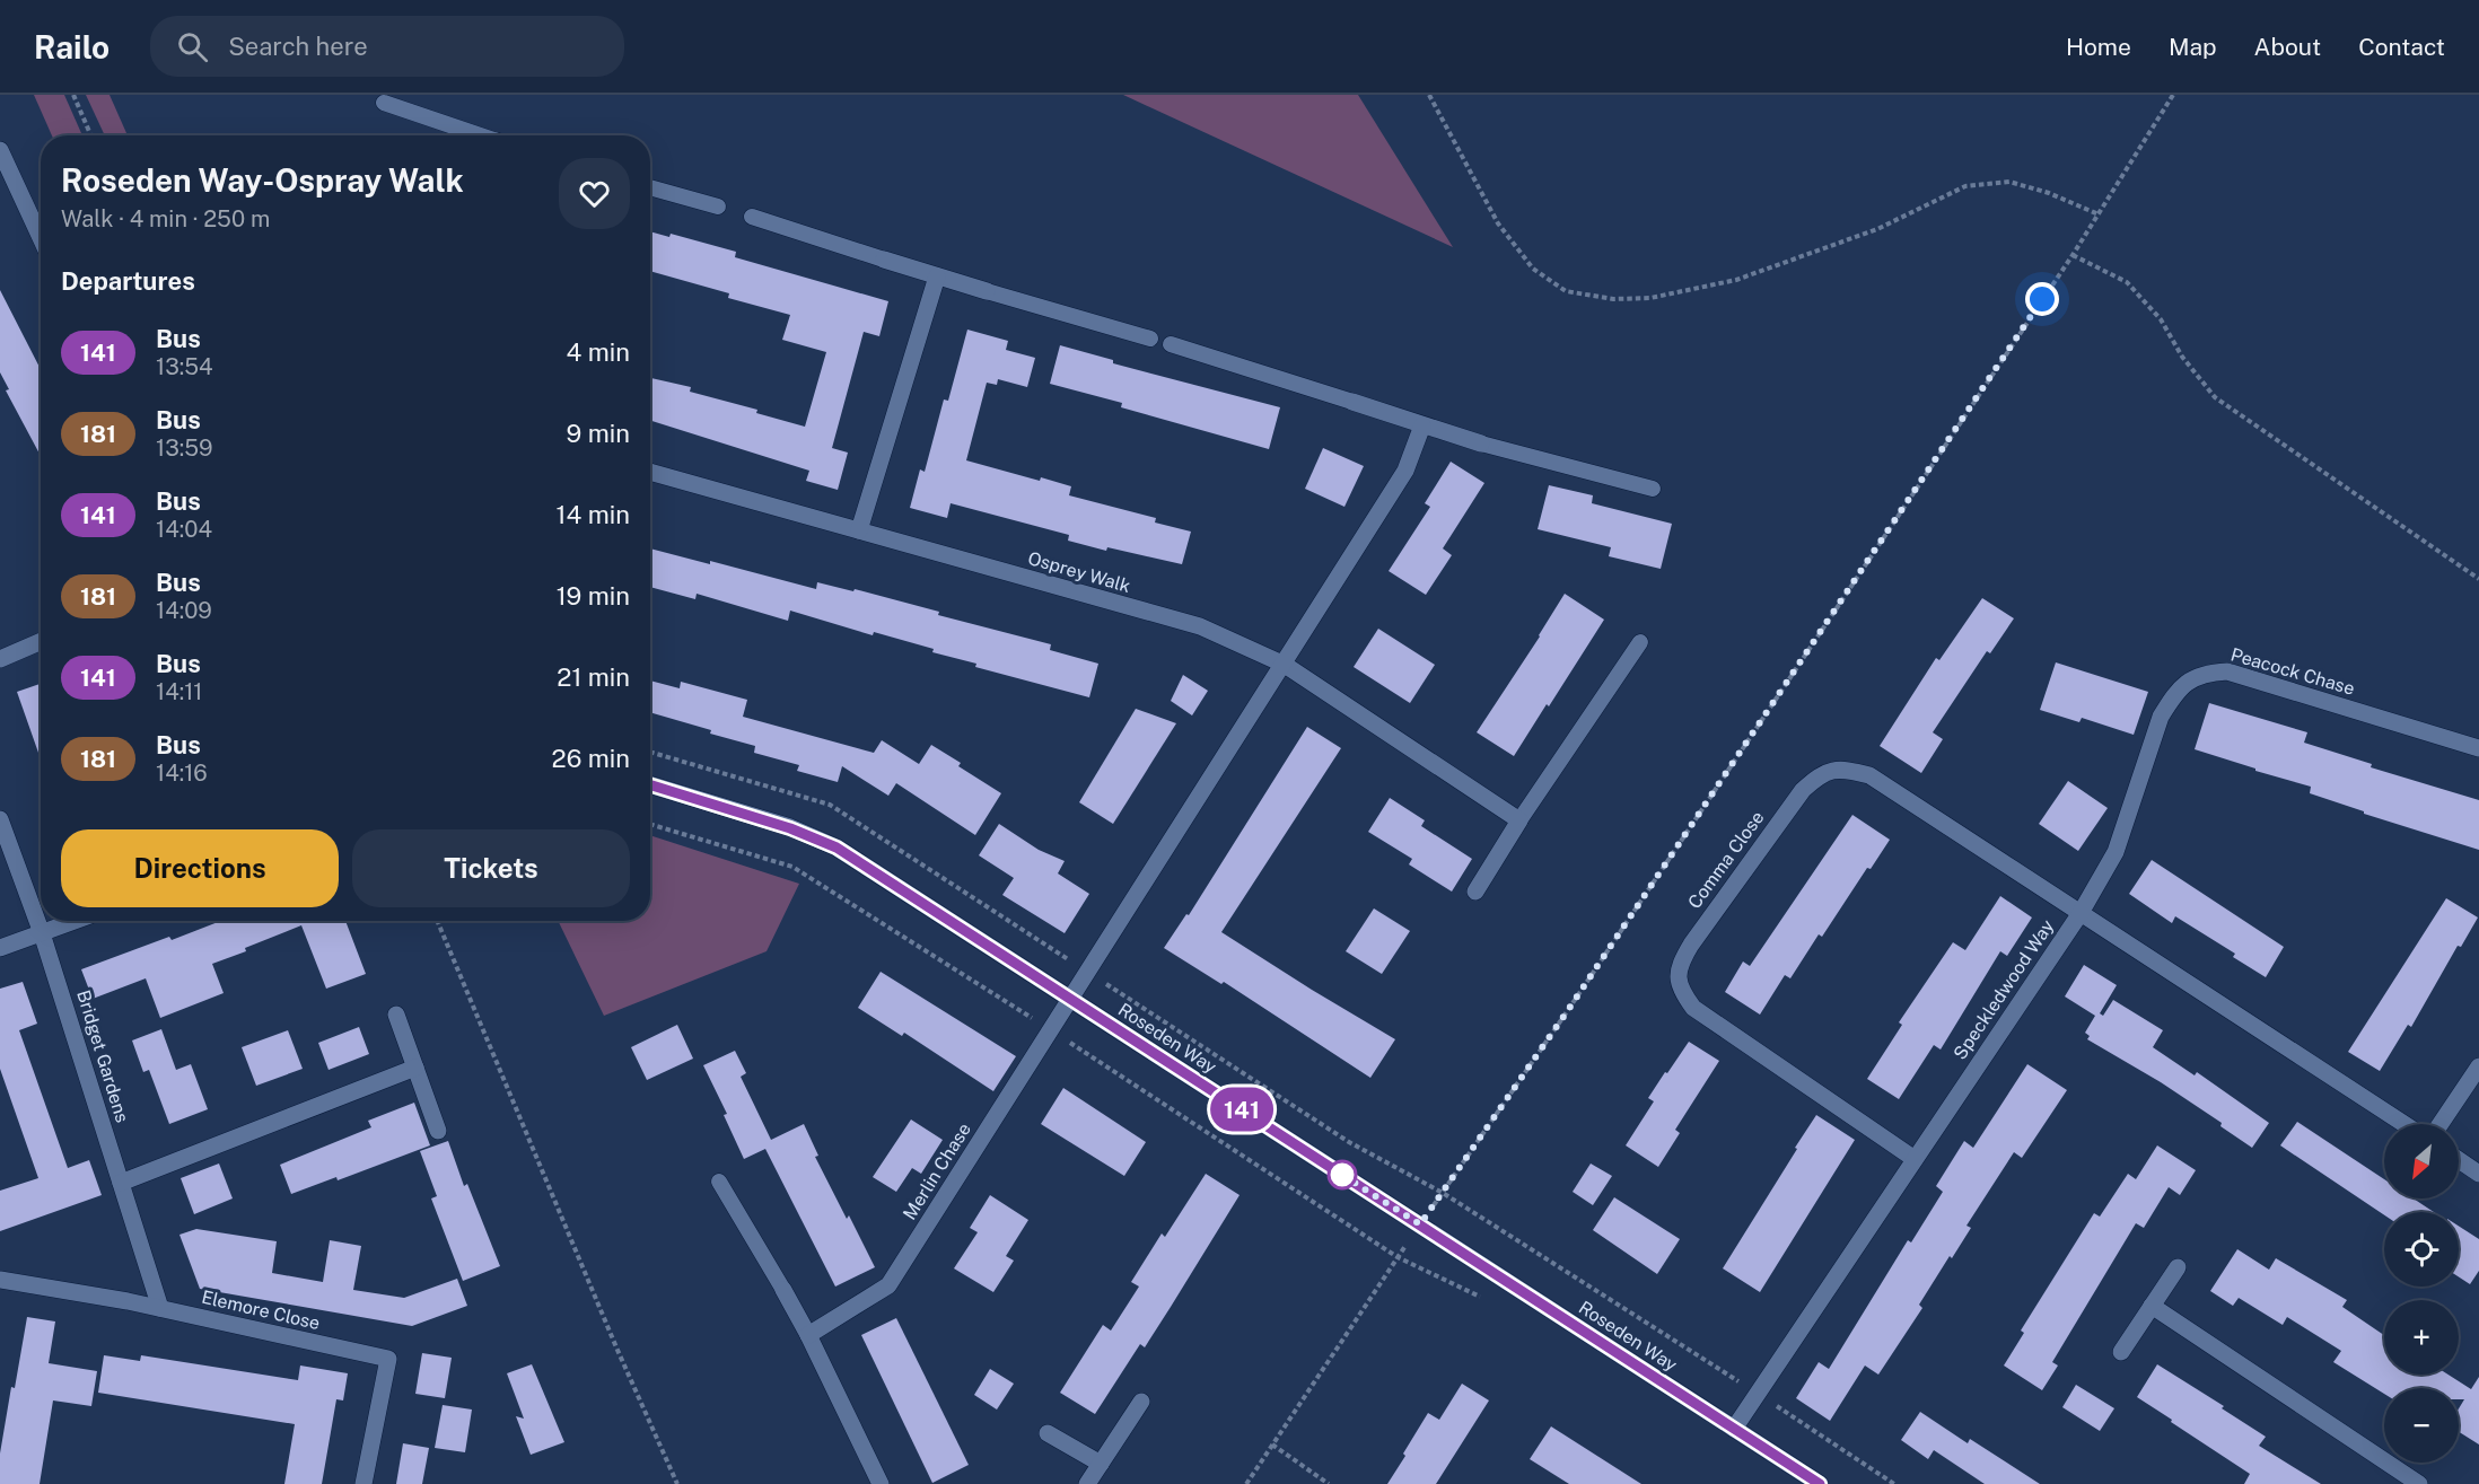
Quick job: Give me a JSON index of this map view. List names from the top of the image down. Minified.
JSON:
{"streets":{"street":["Osprey Walk","Peacock Chase","Comma Close","Speckledwood Way","Roseden Way","Bridget Gardens","Merlin Chase","Elemore Close"]},"crossings":[["Peacock Chase","Comma Close"],["Peacock Chase","Speckledwood Way"],["Comma Close","Speckledwood Way"],["Speckledwood Way","Roseden Way"],["Roseden Way","Merlin Chase"],["Bridget Gardens","Elemore Close"]],"lines":["bus line 141"],"north":"bottom left","page":{"header":"Railo","search":"Search here","nav":["Home","Map","About","Contact"],"on_map":"141","heading":[["Roseden Way-Ospray Walk","Walk · 4 min · 250 m"],"Departures"],"list":[{"mark":"141","name":"Bus","note":"13:54","value":"4 min"},{"mark":"181","name":"Bus","note":"13:59","value":"9 min"},{"mark":"141","name":"Bus","note":"14:04","value":"14 min"},{"mark":"181","name":"Bus","note":"14:09","value":"19 min"},{"mark":"141","name":"Bus","note":"14:11","value":"21 min"},{"mark":"181","name":"Bus","note":"14:16","value":"26 min"}],"buttons":["Directions","Tickets"],"map_buttons":["+","−"]}}
